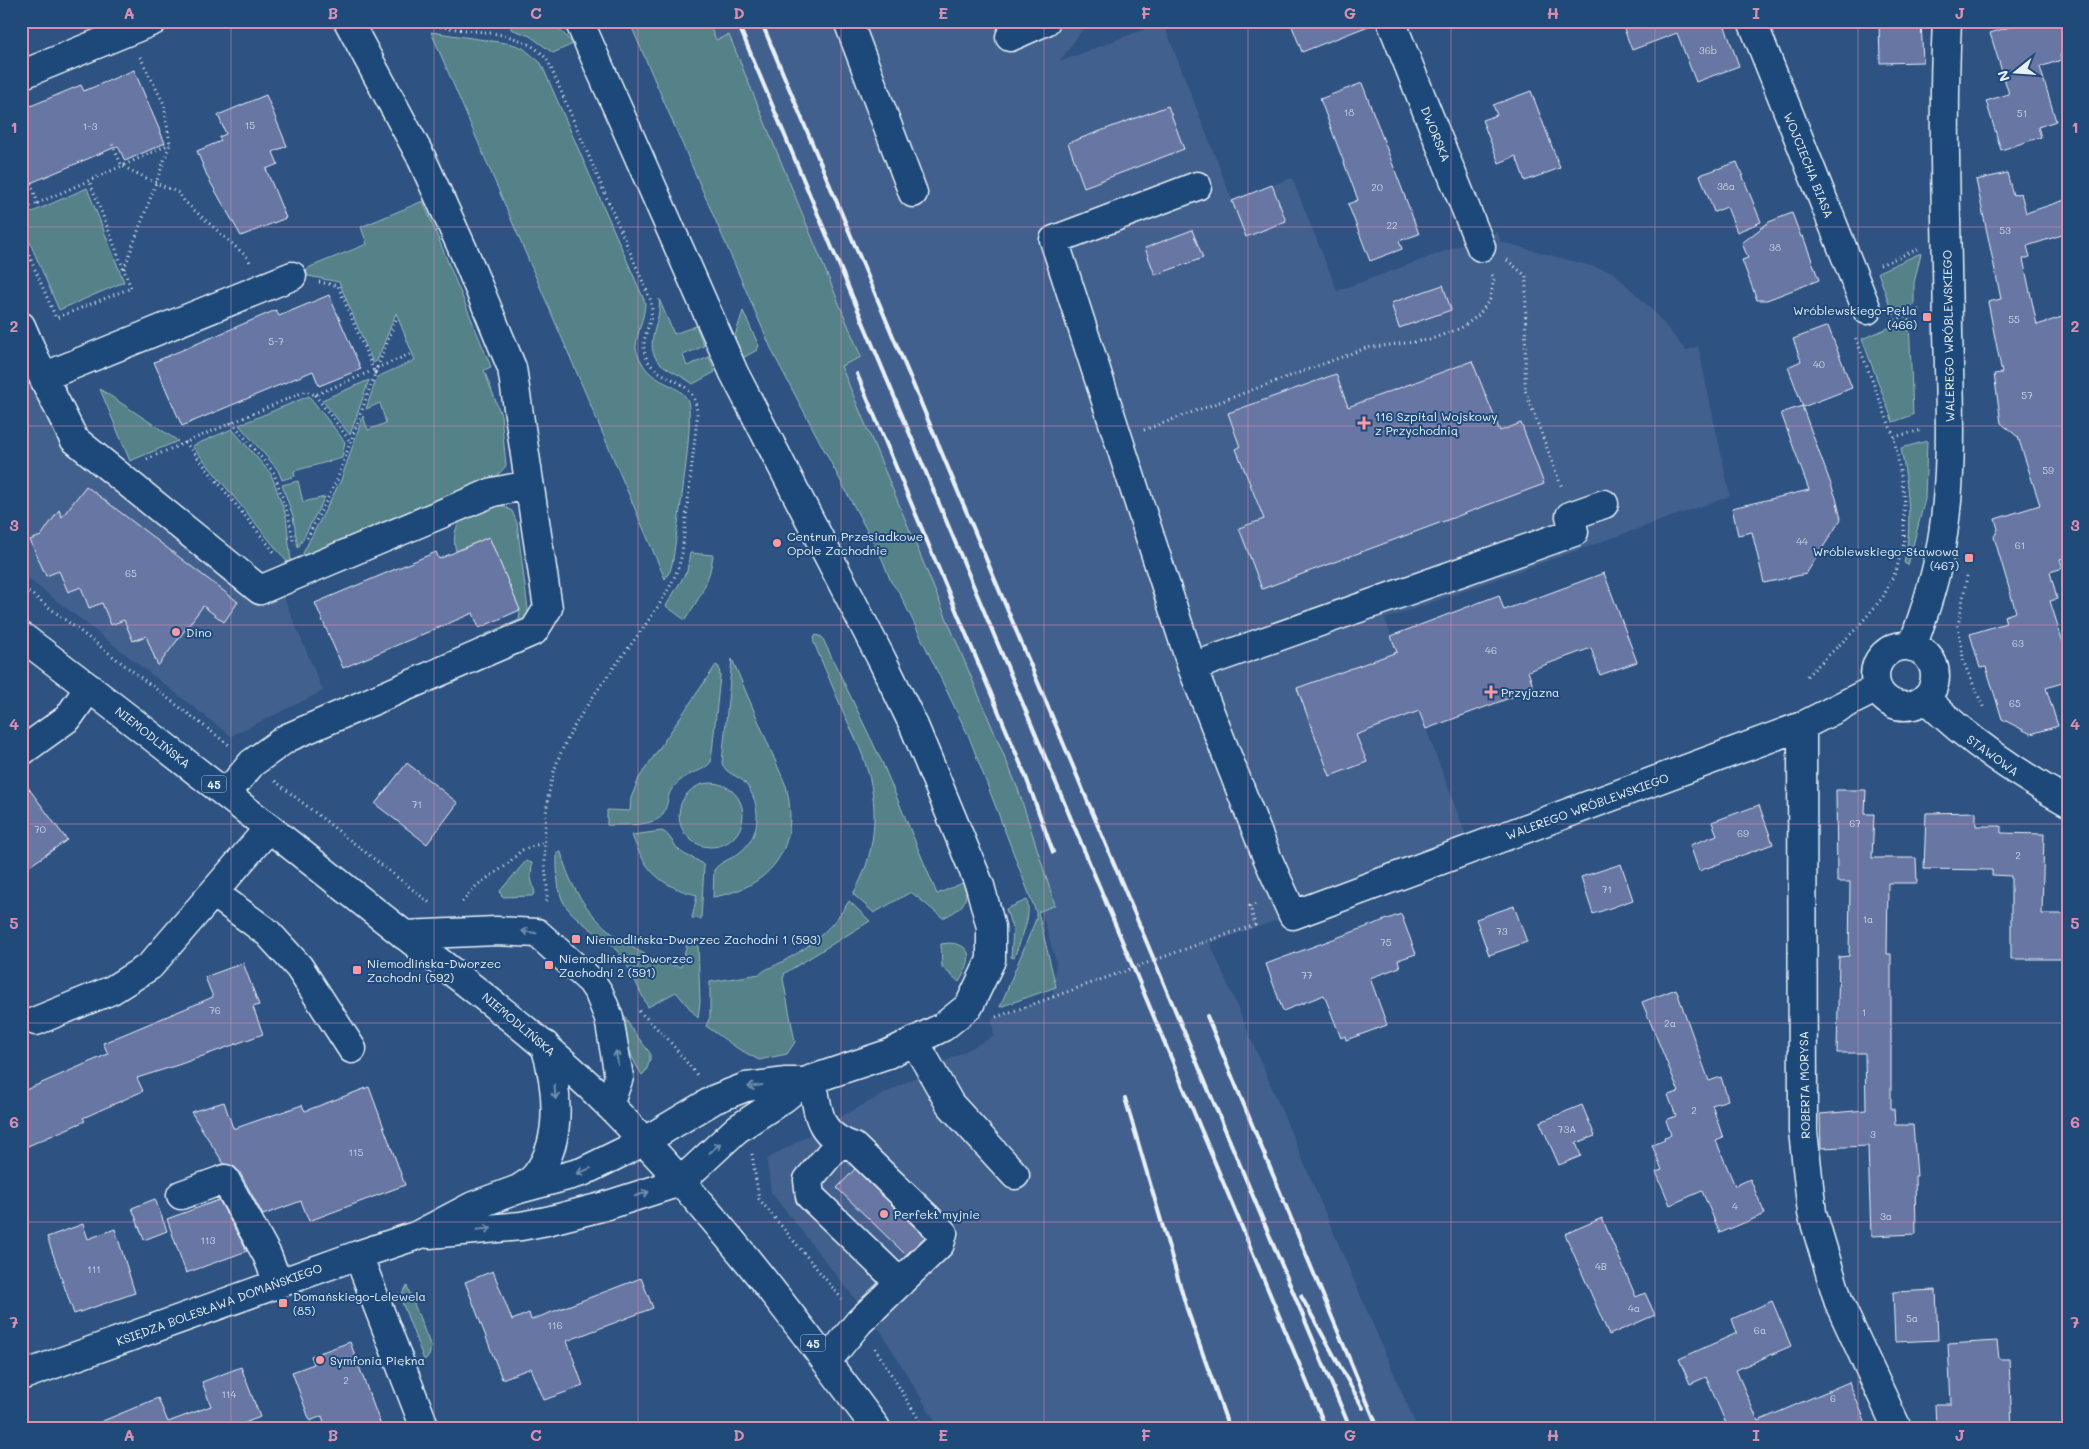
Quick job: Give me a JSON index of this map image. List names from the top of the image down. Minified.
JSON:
{"streets":{"street":["DWORSKA","WOJCIECHA BIASA","WALEREGO WRÓBLEWSKIEGO","NIEMODLIŃSKA","STAWOWA","45","ROBERTA MORYSA","KSIĘDZA BOLESŁAWA DOMAŃSKIEGO"]},"crossings":[["WALEREGO WRÓBLEWSKIEGO","STAWOWA"],["WALEREGO WRÓBLEWSKIEGO","ROBERTA MORYSA"],["NIEMODLIŃSKA","KSIĘDZA BOLESŁAWA DOMAŃSKIEGO"]],"places":{"transit":["Wróblewskiego-Pętla (466)","Wróblewskiego-Stawowa (467)","Niemodlińska-Dworzec Zachodni 1 (593)","Niemodlińska-Dworzec Zachodni 2 (591)","Niemodlińska-Dworzec Zachodni (592)","Domańskiego-Lelewela (85)"],"health":["116 Szpital Wojskowy z Przychodnią","Przyjazna"],"other":["Centrum Przesiadkowe Opole Zachodnie","Dino","Perfekt myjnie","Symfonia Piękna"]},"house_numbers":["36b","18","51","15","1-3","38a","20","22","53","38","55","5-7","40","57","59","44","61","65","63","46","65","71","67","70","69","2","71","1a","73","75","77","76","1","2a","2","73A","3","115","4","3a","113","4B","111","4a","5a","116","6a","2","114","6"],"north":"left","grid":{"columns":["A","B","C","D","E","F","G","H","I","J"],"rows":["1","2","3","4","5","6","7"]}}
